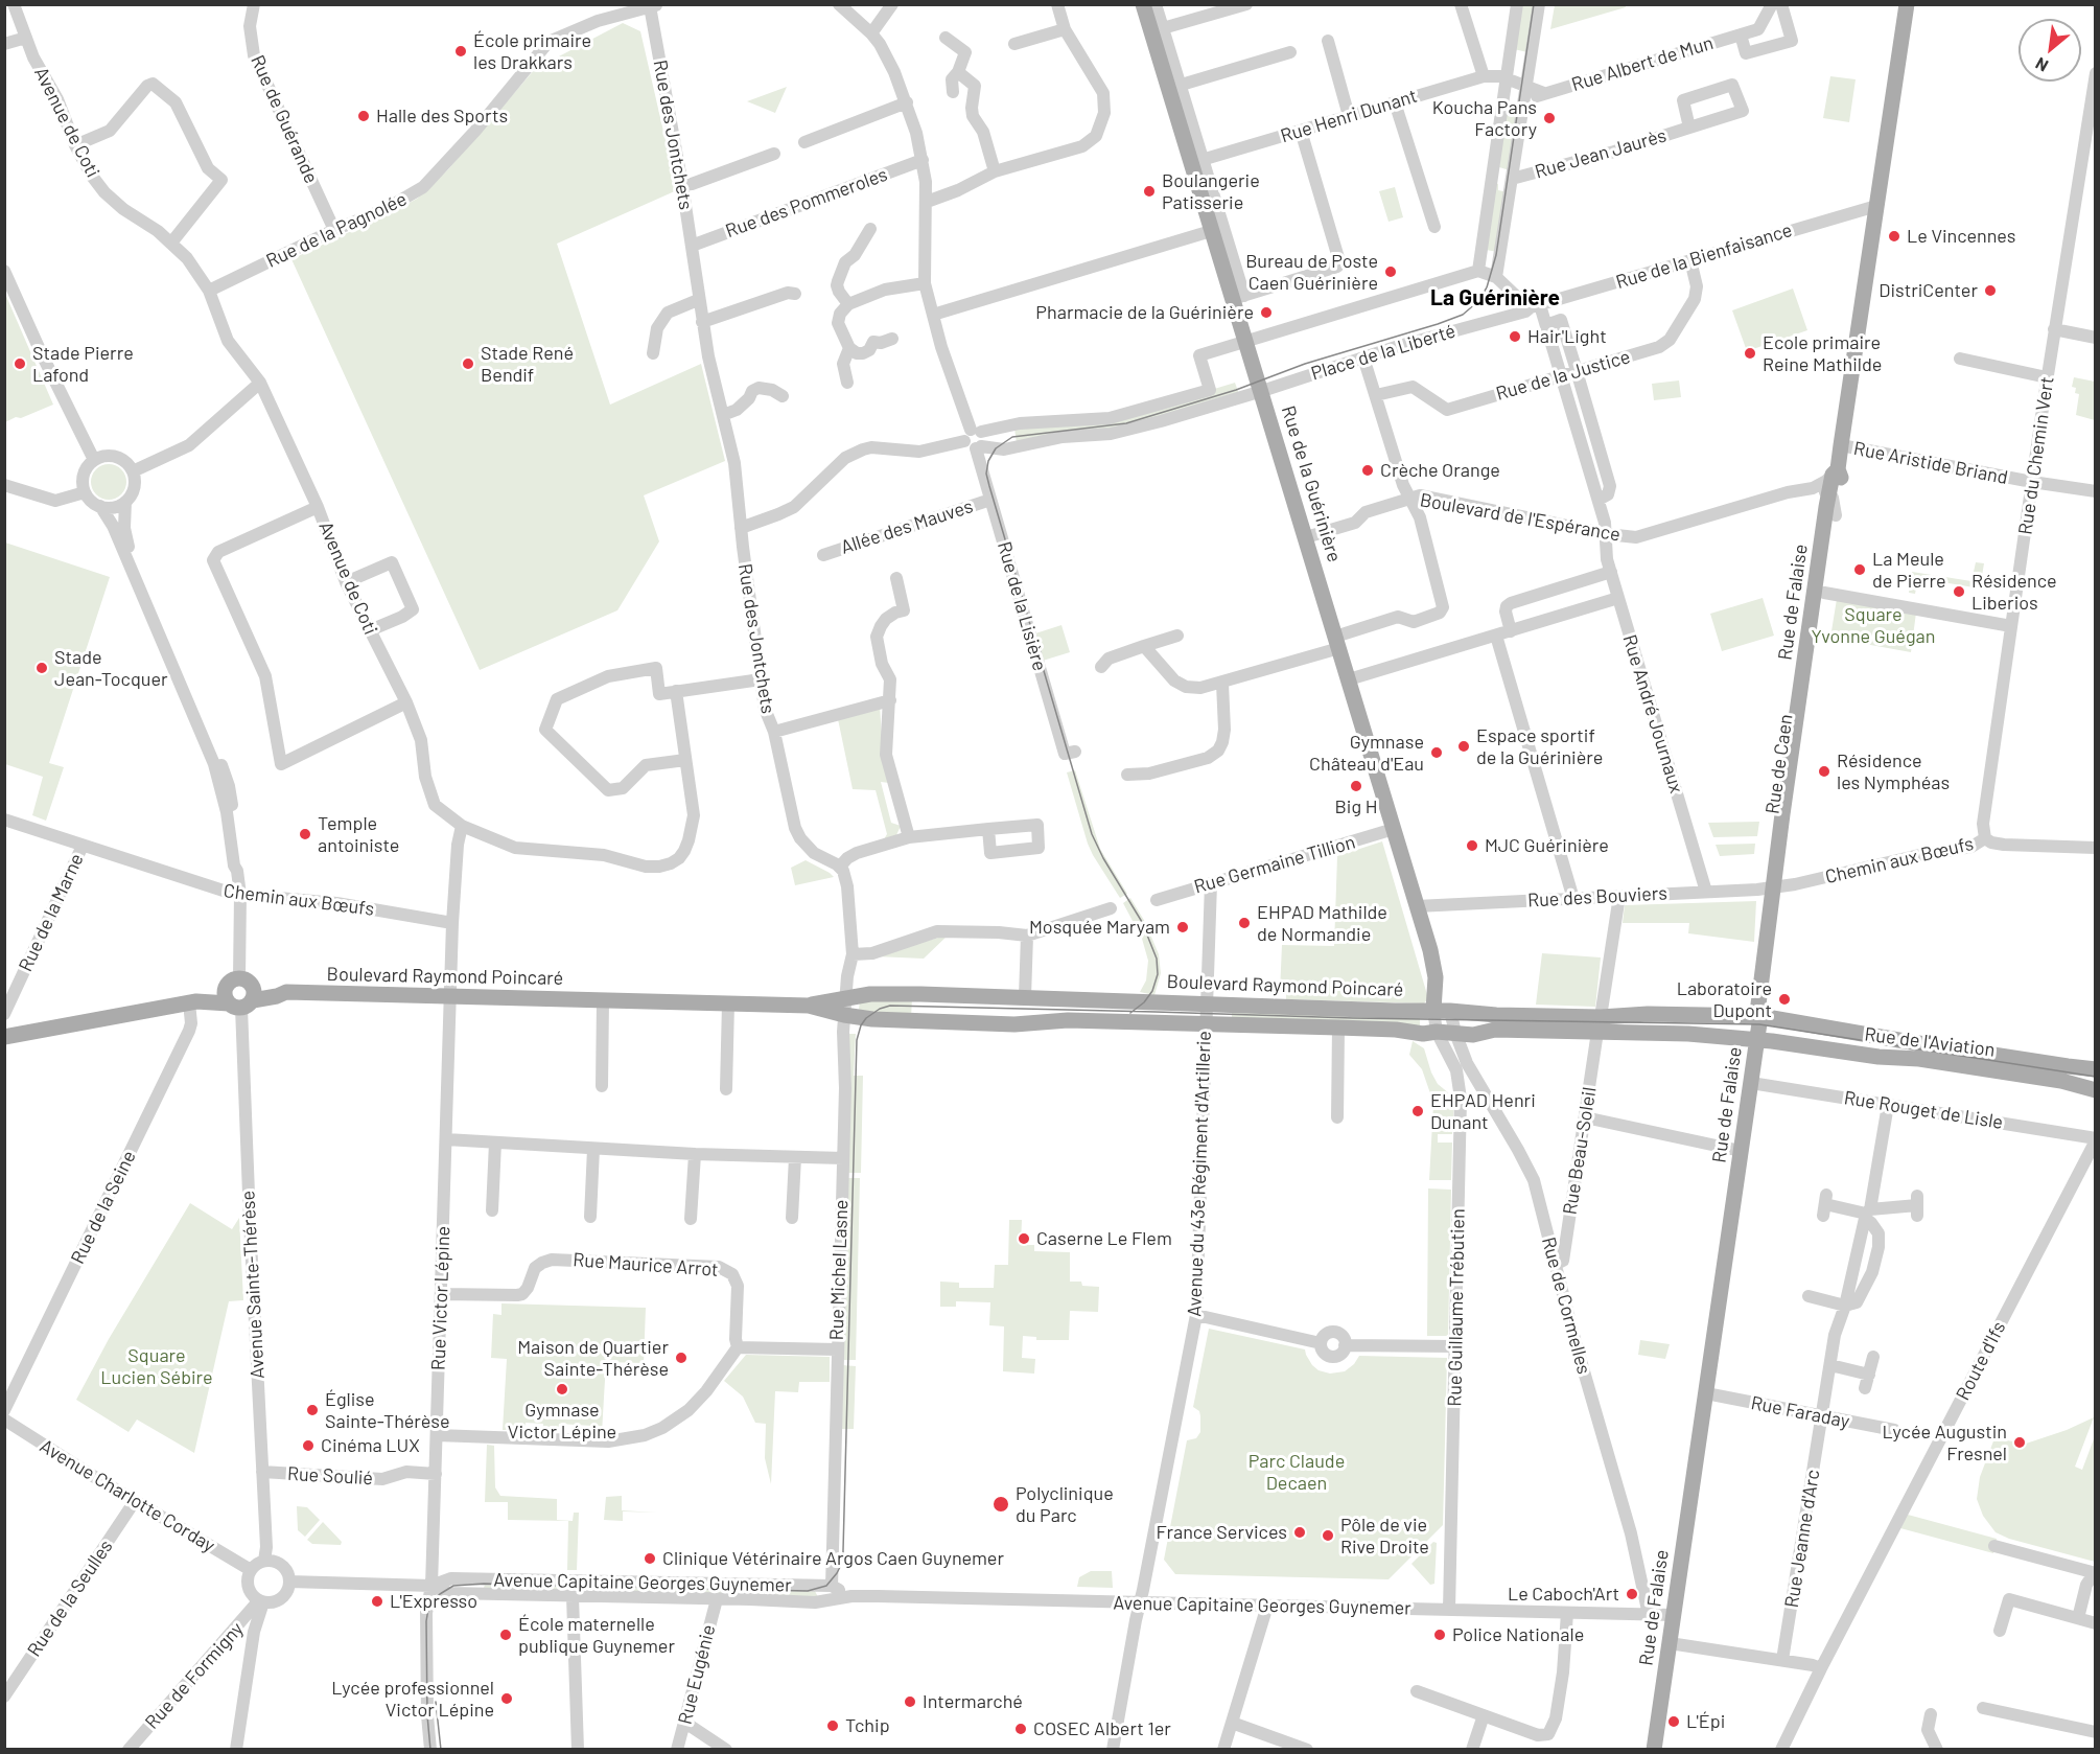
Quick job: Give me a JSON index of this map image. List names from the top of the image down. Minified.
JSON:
{"streets":{"main road":["Rue de la Guérinière","Rue de Falaise","Rue de Caen","Boulevard Raymond Poincaré","Rue de l'Aviation"],"street":["Rue Albert de Mun","Rue Henri Dunant","Rue de Guérande","Avenue de Coti","Rue des Jontchets","Rue Jean Jaurès","Rue des Pommeroles","Rue de la Pagnolée","Rue de la Bienfaisance","Place de la Liberté","Rue de la Justice","Rue du Chemin Vert","Rue Aristide Briand","Boulevard de l'Espérance","Allée des Mauves","Rue de la Lisière","Rue André Journaux","Chemin aux Bœufs","Rue Germaine Tillion","Rue des Bouviers","Rue de la Marne","Rue Rouget de Lisle","Rue Beau-Soleil","Avenue du 43e Régiment d'Artillerie","Rue de la Seine","Rue Maurice Arrot","Rue Michel Lasne","Avenue Sainte-Thérèse","Rue Victor Lépine","Rue de Cormelles","Rue Guillaume Trébutien","Route d'Ifs","Rue Faraday","Rue Soulié","Avenue Charlotte Corday","Rue Jeanne d'Arc","Avenue Capitaine Georges Guynemer","Rue de la Seulles","Rue Eugénie","Rue de Formigny"]},"crossings":[["Rue Albert de Mun","Rue Henri Dunant"],["Rue Henri Dunant","Rue de la Guérinière"],["Rue de Guérande","Rue de la Pagnolée"],["Avenue de Coti","Rue de la Pagnolée"],["Avenue de Coti","Rue Victor Lépine"],["Rue des Jontchets","Rue des Pommeroles"],["Rue des Jontchets","Rue de la Pagnolée"],["Rue de la Bienfaisance","Place de la Liberté"],["Rue de la Bienfaisance","Rue de la Justice"],["Rue de la Bienfaisance","Rue de Falaise"],["Rue de la Bienfaisance","Rue André Journaux"],["Place de la Liberté","Rue de la Guérinière"],["Place de la Liberté","Rue de la Lisière"],["Place de la Liberté","Rue André Journaux"],["Rue de la Justice","Rue André Journaux"],["Rue du Chemin Vert","Rue Aristide Briand"],["Rue du Chemin Vert","Chemin aux Bœufs"],["Rue Aristide Briand","Rue de Falaise"],["Rue de la Guérinière","Boulevard de l'Espérance"],["Rue de la Guérinière","Rue Germaine Tillion"],["Rue de la Guérinière","Rue des Bouviers"],["Rue de la Guérinière","Boulevard Raymond Poincaré"],["Rue de la Guérinière","Rue de Cormelles"],["Rue de la Guérinière","Rue Guillaume Trébutien"],["Boulevard de l'Espérance","Rue de Falaise"],["Boulevard de l'Espérance","Rue André Journaux"],["Allée des Mauves","Rue de la Lisière"],["Rue de Falaise","Rue de Caen"],["Rue de Falaise","Chemin aux Bœufs"],["Rue de Falaise","Rue des Bouviers"],["Rue de Falaise","Boulevard Raymond Poincaré"],["Rue de Falaise","Rue de l'Aviation"],["Rue de Falaise","Rue Rouget de Lisle"],["Rue de Falaise","Rue Faraday"],["Rue de Falaise","Avenue Capitaine Georges Guynemer"],["Rue André Journaux","Rue des Bouviers"],["Rue de Caen","Chemin aux Bœufs"],["Rue de Caen","Rue des Bouviers"],["Rue de Caen","Boulevard Raymond Poincaré"],["Rue de Caen","Rue de l'Aviation"],["Chemin aux Bœufs","Rue des Bouviers"],["Chemin aux Bœufs","Rue de la Marne"],["Chemin aux Bœufs","Avenue Sainte-Thérèse"],["Chemin aux Bœufs","Rue Victor Lépine"],["Rue Germaine Tillion","Avenue du 43e Régiment d'Artillerie"],["Rue des Bouviers","Rue Beau-Soleil"],["Boulevard Raymond Poincaré","Rue de l'Aviation"],["Boulevard Raymond Poincaré","Rue Beau-Soleil"],["Boulevard Raymond Poincaré","Avenue du 43e Régiment d'Artillerie"],["Boulevard Raymond Poincaré","Rue Michel Lasne"],["Boulevard Raymond Poincaré","Avenue Sainte-Thérèse"],["Boulevard Raymond Poincaré","Rue Victor Lépine"],["Boulevard Raymond Poincaré","Rue de Cormelles"],["Boulevard Raymond Poincaré","Rue Guillaume Trébutien"],["Rue Rouget de Lisle","Route d'Ifs"],["Rue Rouget de Lisle","Rue Jeanne d'Arc"],["Rue Beau-Soleil","Rue de Cormelles"],["Avenue du 43e Régiment d'Artillerie","Avenue Capitaine Georges Guynemer"],["Rue Maurice Arrot","Rue Victor Lépine"],["Rue Michel Lasne","Avenue Capitaine Georges Guynemer"],["Avenue Sainte-Thérèse","Rue Soulié"],["Avenue Sainte-Thérèse","Avenue Charlotte Corday"],["Avenue Sainte-Thérèse","Avenue Capitaine Georges Guynemer"],["Avenue Sainte-Thérèse","Rue de Formigny"],["Rue Victor Lépine","Rue Soulié"],["Rue Victor Lépine","Avenue Capitaine Georges Guynemer"],["Rue de Cormelles","Rue Guillaume Trébutien"],["Rue de Cormelles","Avenue Capitaine Georges Guynemer"],["Rue Guillaume Trébutien","Avenue Capitaine Georges Guynemer"],["Rue Faraday","Rue Jeanne d'Arc"],["Avenue Charlotte Corday","Avenue Capitaine Georges Guynemer"],["Avenue Charlotte Corday","Rue de la Seulles"],["Avenue Charlotte Corday","Rue de Formigny"],["Avenue Capitaine Georges Guynemer","Rue Eugénie"],["Avenue Capitaine Georges Guynemer","Rue de Formigny"]],"districts":["La Guérinière"],"parks":["Square Yvonne Guégan","Square Lucien Sébire","Parc Claude Decaen"],"places":["École primaire les Drakkars","Halle des Sports","Koucha Pans Factory","Boulangerie Patisserie","Le Vincennes","Bureau de Poste Caen Guérinière","DistriCenter","Pharmacie de la Guérinière","Hair'Light","Ecole primaire Reine Mathilde","Stade Pierre Lafond","Stade René Bendif","Crèche Orange","La Meule de Pierre","Résidence Liberios","Stade Jean-Tocquer","Espace sportif de la Guérinière","Gymnase Château d'Eau","Résidence les Nymphéas","Big H","Temple antoiniste","MJC Guérinière","EHPAD Mathilde de Normandie","Mosquée Maryam","Laboratoire Dupont","EHPAD Henri Dunant","Caserne Le Flem","Maison de Quartier Sainte-Thérèse","Gymnase Victor Lépine","Église Sainte-Thérèse","Lycée Augustin Fresnel","Cinéma LUX","Polyclinique du Parc","France Services","Pôle de vie Rive Droite","Clinique Vétérinaire Argos Caen Guynemer","Le Caboch'Art","L'Expresso","École maternelle publique Guynemer","Police Nationale","Lycée professionnel Victor Lépine","Intermarché","L'Épi","Tchip","COSEC Albert 1er"],"north":"bottom left"}
